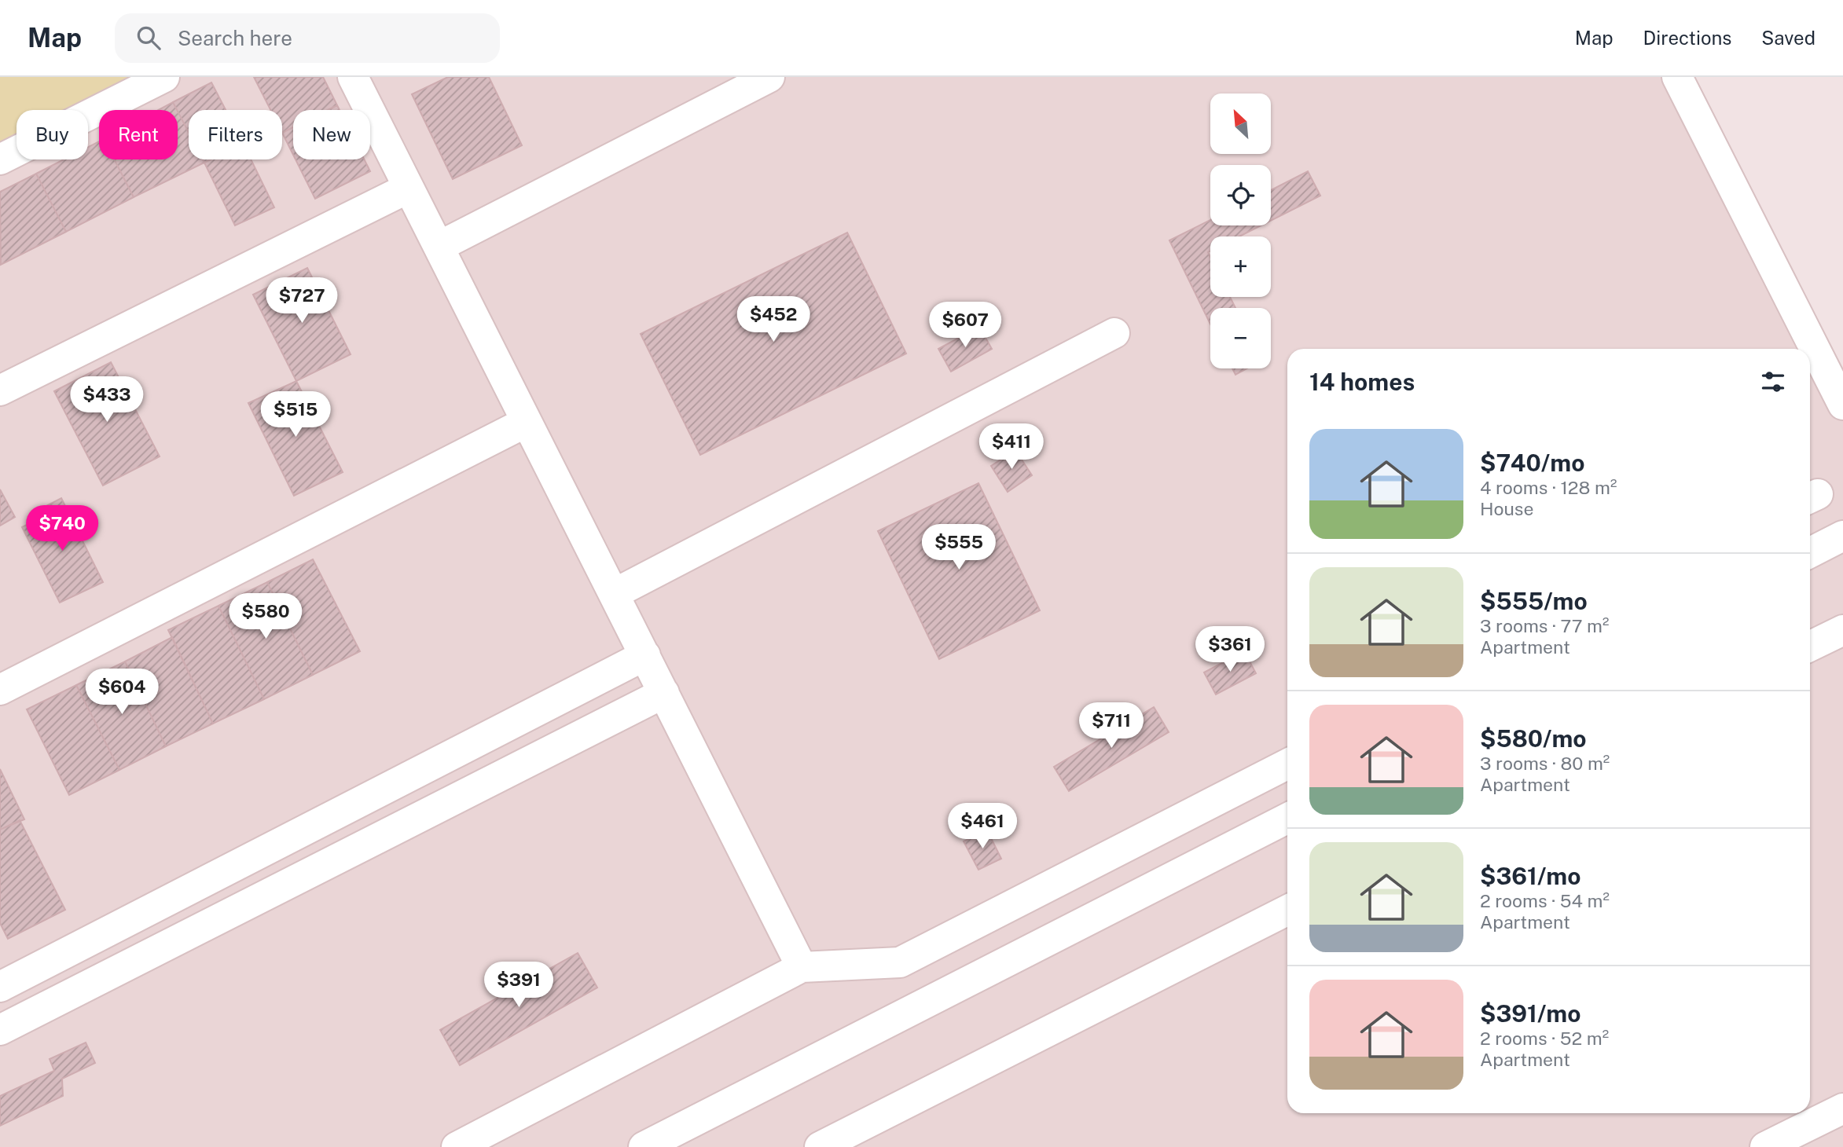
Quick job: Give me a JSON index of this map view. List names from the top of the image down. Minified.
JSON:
{"north":"top left","page":{"header":"Map","search":"Search here","nav":["Map","Directions","Saved"],"map_buttons":["+","−"],"chip":["Buy","Rent","Filters","New"],"price":["$727","$452","$607","$433","$515","$411","$740","$555","$580","$361","$604","$711","$461","$391"],"heading":"14 homes","list":[{"name":"$740/mo","note":"4 rooms · 128 m² · House"},{"name":"$555/mo","note":"3 rooms · 77 m² · Apartment"},{"name":"$580/mo","note":"3 rooms · 80 m² · Apartment"},{"name":"$361/mo","note":"2 rooms · 54 m² · Apartment"},{"name":"$391/mo","note":"2 rooms · 52 m² · Apartment"}]}}
